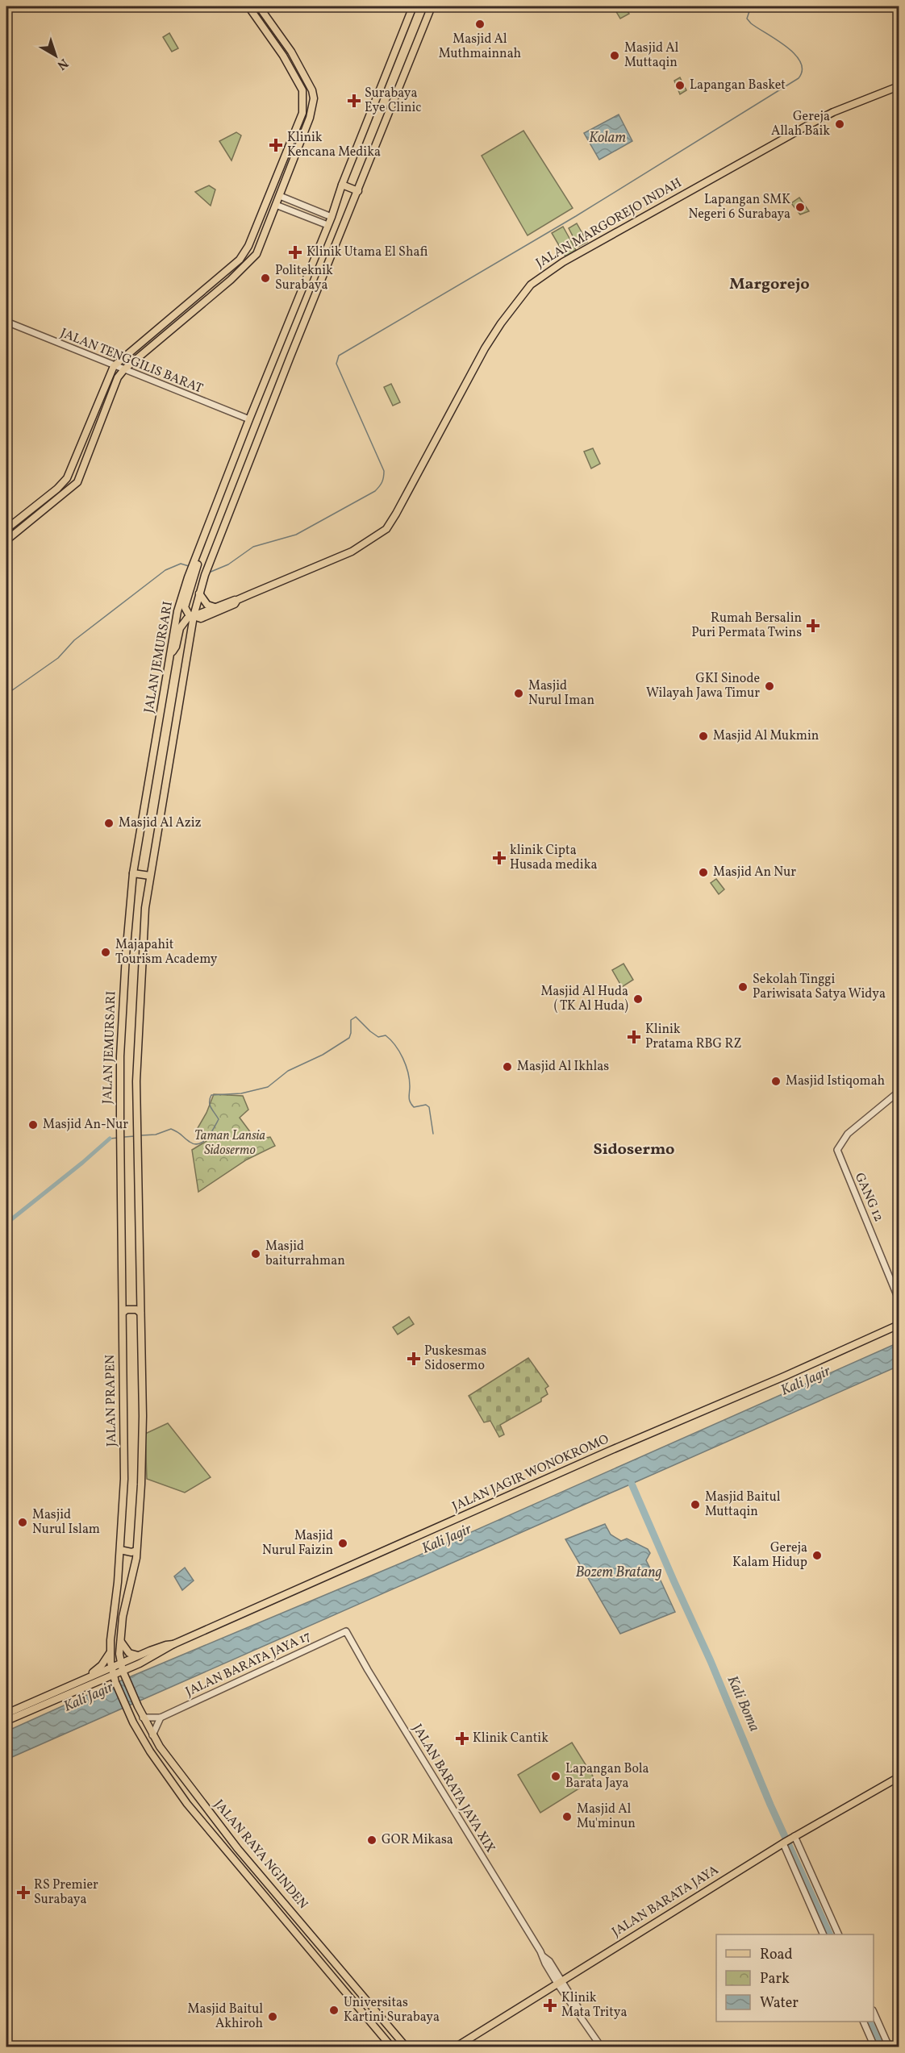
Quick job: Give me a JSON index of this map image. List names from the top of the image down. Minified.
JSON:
{"streets":{"main road":["JALAN MARGOREJO INDAH","JALAN JEMURSARI","JALAN PRAPEN","JALAN JAGIR WONOKROMO","JALAN RAYA NGINDEN","JALAN BARATA JAYA"],"street":["JALAN TENGGILIS BARAT","GANG 12","JALAN BARATA JAYA 17","JALAN BARATA JAYA XIX"]},"crossings":[["JALAN MARGOREJO INDAH","JALAN JEMURSARI"],["JALAN JEMURSARI","JALAN PRAPEN"],["JALAN PRAPEN","JALAN JAGIR WONOKROMO"],["JALAN PRAPEN","JALAN RAYA NGINDEN"],["JALAN JAGIR WONOKROMO","JALAN RAYA NGINDEN"],["JALAN BARATA JAYA 17","JALAN BARATA JAYA XIX"],["JALAN BARATA JAYA 17","JALAN RAYA NGINDEN"],["JALAN BARATA JAYA XIX","JALAN BARATA JAYA"]],"districts":["Margorejo","Sidosermo"],"water":["Kolam","Kali Jagir","Bozem Bratang","Kali Boma"],"parks":["Taman Lansia Sidosermo"],"places":{"other":["Masjid Al Muthmainnah","Masjid Al Muttaqin","Lapangan Basket","Gereja Allah Baik","Lapangan SMK Negeri 6 Surabaya","Politeknik Surabaya","GKI Sinode Wilayah Jawa Timur","Masjid Nurul Iman","Masjid Al Mukmin","Masjid Al Aziz","Masjid An Nur","Majapahit Tourism Academy","Sekolah Tinggi Pariwisata Satya Widya","Masjid Al Huda ( TK Al Huda)","Masjid Al Ikhlas","Masjid Istiqomah","Masjid An-Nur","Masjid baiturrahman","Masjid Baitul Muttaqin","Masjid Nurul Islam","Masjid Nurul Faizin","Gereja Kalam Hidup","Lapangan Bola Barata Jaya","Masjid Al Mu'minun","GOR Mikasa","Universitas Kartini Surabaya","Masjid Baitul Akhiroh"],"health":["Surabaya Eye Clinic","Klinik Kencana Medika","Klinik Utama El Shafi","Rumah Bersalin Puri Permata Twins","klinik Cipta Husada medika","Klinik Pratama RBG RZ","Puskesmas Sidosermo","Klinik Cantik","RS Premier Surabaya","Klinik Mata Tritya"]},"legend":["Road","Park","Water"],"north":"bottom right"}
